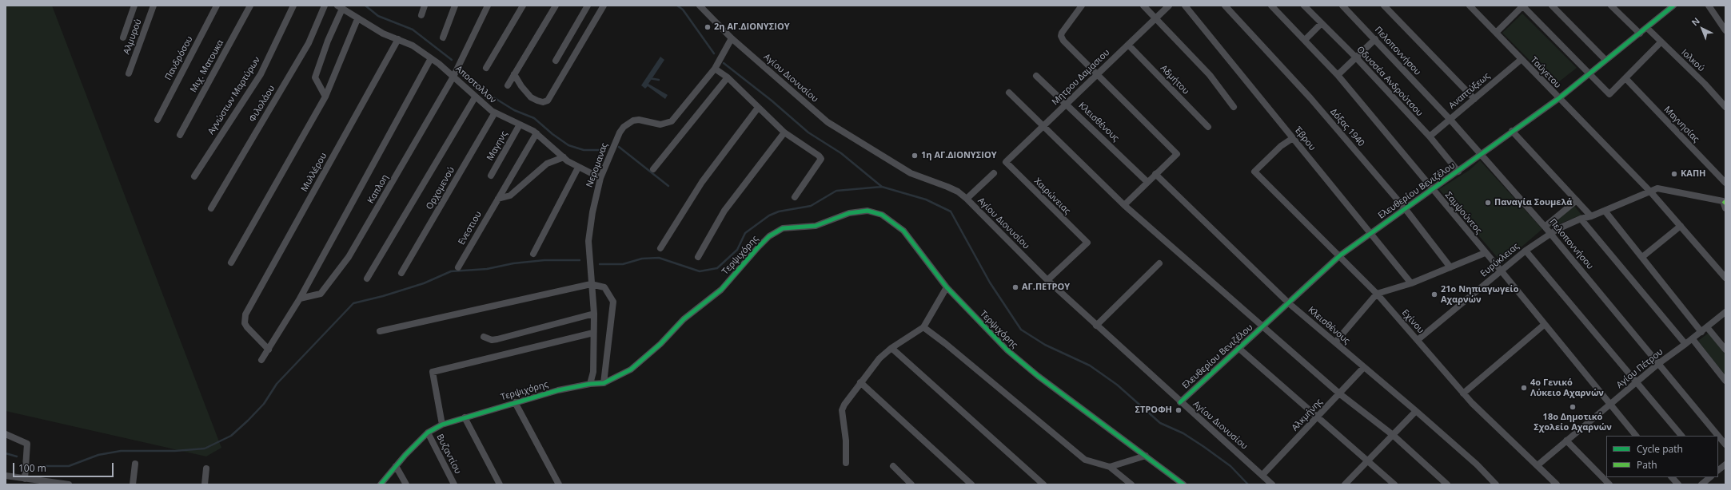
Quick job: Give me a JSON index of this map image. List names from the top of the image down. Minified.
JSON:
{"streets":{"street":["Αλμυρού","Πελοποννήσου","Πανδρόσου","Ιολκού","Μιχ. Ματουκα","Ταΰγετου","Μητρου Δαμασιου","Αγίου Διονυσίου","Αδμήτου","Οδυσσέα Ανδρούτσου","Αποστολλον","Αναπτύξεως","Αγνώστων Μαρτύρων","Φιλολάου","Κλεισθένους","Μαγνησίας","Δόξας 1940","Έβρου","Μαγηνς","Νερομανας","Μυλλέρου","Ορχομενού","Καπλοη","Ελευθερίου Βενιζέλου","Χαιρώνειας","Σαμψούντος","Ενεστιου","Τερψιχόρης","Ευρύκλειας","Εχίνου","Αγίου Πέτρου","Αλκμήνης","Βυζαντίου"]},"crossings":[["Πελοποννήσου","Αναπτύξεως"],["Πελοποννήσου","Ελευθερίου Βενιζέλου"],["Πελοποννήσου","Ευρύκλειας"],["Πελοποννήσου","Αγίου Πέτρου"],["Ιολκού","Ελευθερίου Βενιζέλου"],["Ταΰγετου","Αναπτύξεως"],["Ταΰγετου","Ελευθερίου Βενιζέλου"],["Μητρου Δαμασιου","Αδμήτου"],["Μητρου Δαμασιου","Κλεισθένους"],["Μητρου Δαμασιου","Χαιρώνειας"],["Αγίου Διονυσίου","Νερομανας"],["Αγίου Διονυσίου","Ελευθερίου Βενιζέλου"],["Αγίου Διονυσίου","Χαιρώνειας"],["Αγίου Διονυσίου","Αλκμήνης"],["Οδυσσέα Ανδρούτσου","Αναπτύξεως"],["Οδυσσέα Ανδρούτσου","Ελευθερίου Βενιζέλου"],["Αποστολλον","Μαγηνς"],["Αποστολλον","Νερομανας"],["Αποστολλον","Μυλλέρου"],["Αποστολλον","Ορχομενού"],["Αποστολλον","Καπλοη"],["Αποστολλον","Ενεστιου"],["Κλεισθένους","Ελευθερίου Βενιζέλου"],["Κλεισθένους","Αλκμήνης"],["Δόξας 1940","Ελευθερίου Βενιζέλου"],["Έβρου","Ελευθερίου Βενιζέλου"],["Έβρου","Εχίνου"],["Νερομανας","Τερψιχόρης"],["Ελευθερίου Βενιζέλου","Σαμψούντος"],["Ελευθερίου Βενιζέλου","Εχίνου"],["Σαμψούντος","Ευρύκλειας"],["Σαμψούντος","Αγίου Πέτρου"],["Τερψιχόρης","Βυζαντίου"],["Ευρύκλειας","Εχίνου"],["Εχίνου","Αγίου Πέτρου"]],"places":["2η ΑΓ.ΔΙΟΝΥΣΙΟΥ","1η ΑΓ.ΔΙΟΝΥΣΙΟΥ","ΚΑΠΗ","Παναγία Σουμελά","ΑΓ.ΠΕΤΡΟΥ","21ο Νηπιαγωγείο Αχαρνών","4o Γενικό Λύκειο Αχαρνών","18ο Δημοτικό Σχολείο Αχαρνών","ΣΤΡΟΦΗ"],"legend":["Cycle path","Path"],"scale_bar":"100 m","north":"top left"}
